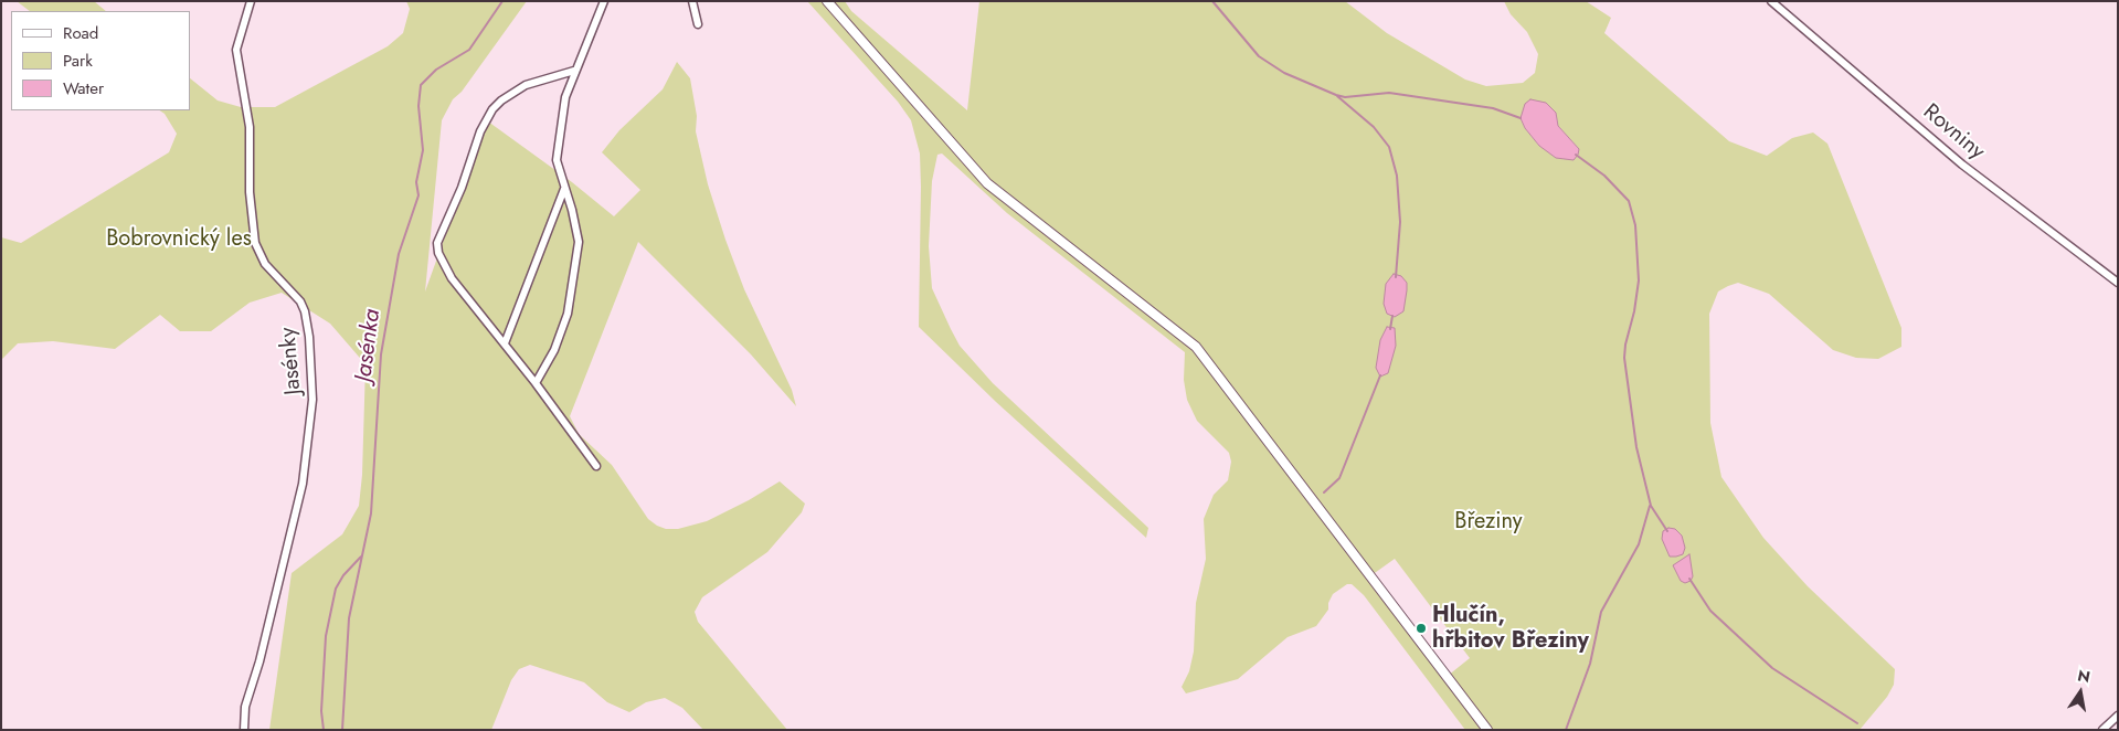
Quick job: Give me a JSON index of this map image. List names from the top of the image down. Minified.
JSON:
{"streets":{"street":["Rovniny","Jasénky"]},"water":["Jasénka"],"parks":["Bobrovnický les","Březiny"],"places":["Hlučín, hřbitov Březiny"],"legend":["Road","Park","Water"],"north":"top"}
